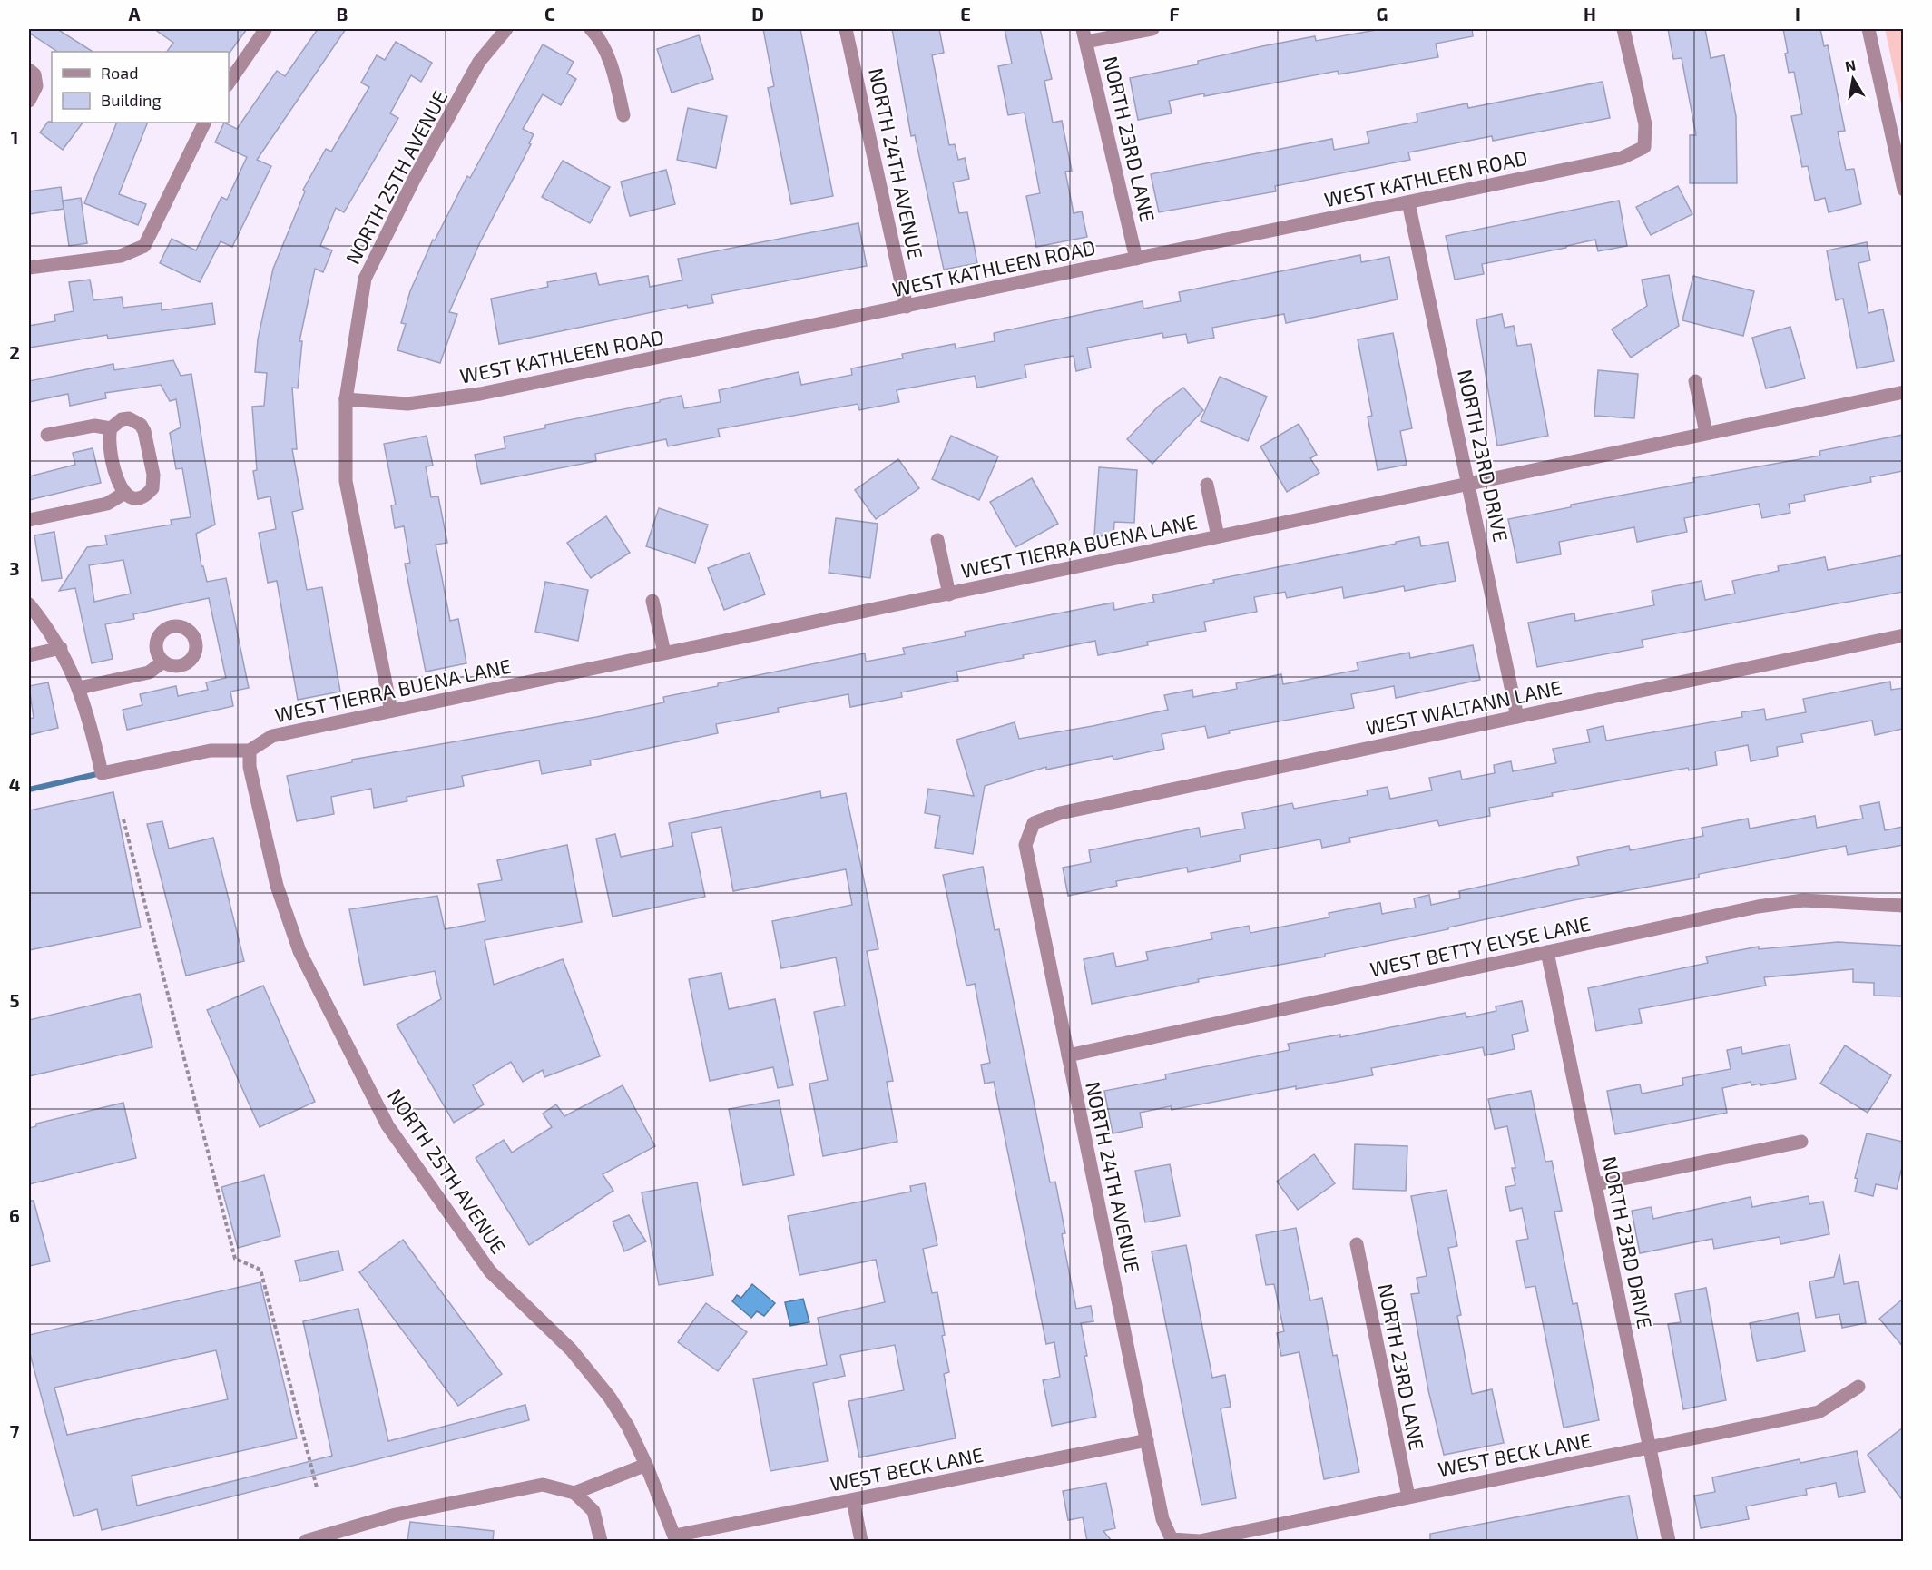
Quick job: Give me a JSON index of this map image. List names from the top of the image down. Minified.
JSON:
{"streets":{"street":["NORTH 23RD LANE","NORTH 24TH AVENUE","NORTH 25TH AVENUE","WEST KATHLEEN ROAD","NORTH 23RD DRIVE","WEST TIERRA BUENA LANE","WEST WALTANN LANE","WEST BETTY ELYSE LANE","WEST BECK LANE"]},"crossings":[["NORTH 23RD LANE","WEST KATHLEEN ROAD"],["NORTH 23RD LANE","WEST BECK LANE"],["NORTH 24TH AVENUE","WEST KATHLEEN ROAD"],["NORTH 24TH AVENUE","WEST WALTANN LANE"],["NORTH 24TH AVENUE","WEST BETTY ELYSE LANE"],["NORTH 24TH AVENUE","WEST BECK LANE"],["NORTH 25TH AVENUE","WEST KATHLEEN ROAD"],["NORTH 25TH AVENUE","WEST TIERRA BUENA LANE"],["NORTH 25TH AVENUE","WEST BECK LANE"],["WEST KATHLEEN ROAD","NORTH 23RD DRIVE"],["NORTH 23RD DRIVE","WEST TIERRA BUENA LANE"],["NORTH 23RD DRIVE","WEST WALTANN LANE"],["NORTH 23RD DRIVE","WEST BETTY ELYSE LANE"],["NORTH 23RD DRIVE","WEST BECK LANE"]],"legend":["Road","Building"],"north":"top","grid":{"columns":["A","B","C","D","E","F","G","H","I"],"rows":["1","2","3","4","5","6","7"]}}
